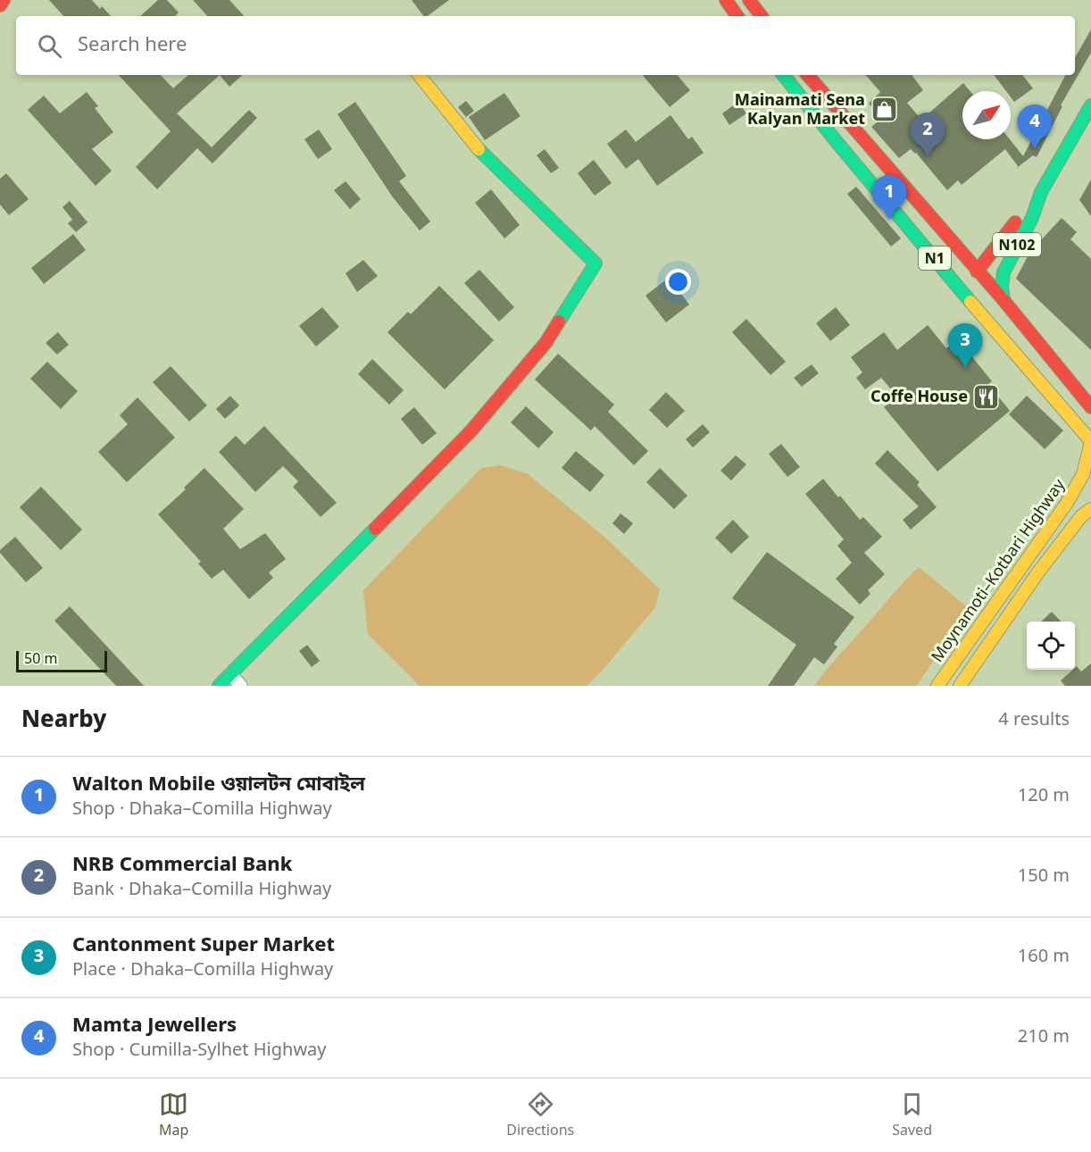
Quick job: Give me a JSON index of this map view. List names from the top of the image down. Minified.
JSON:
{"streets":{"main road":["N102","N1","Moynamoti–Kotbari Highway"]},"crossings":[["N102","N1"],["N1","Moynamoti–Kotbari Highway"]],"places":{"shop":["Mainamati Sena Kalyan Market"],"restaurant":["Coffe House"]},"scale_bar":"50 m","north":"top right","page":{"search":"Search here","pins":["4","2","1","3"],"scale":"50 m","heading":["Nearby","4 results"],"list":[{"mark":"1","name":"Walton Mobile ওয়ালটন মোবাইল","note":"Shop · Dhaka–Comilla Highway","value":"120 m"},{"mark":"2","name":"NRB Commercial Bank","note":"Bank · Dhaka–Comilla Highway","value":"150 m"},{"mark":"3","name":"Cantonment Super Market","note":"Place · Dhaka–Comilla Highway","value":"160 m"},{"mark":"4","name":"Mamta Jewellers","note":"Shop · Cumilla-Sylhet Highway","value":"210 m"}],"nav":["Map","Directions","Saved"]}}
